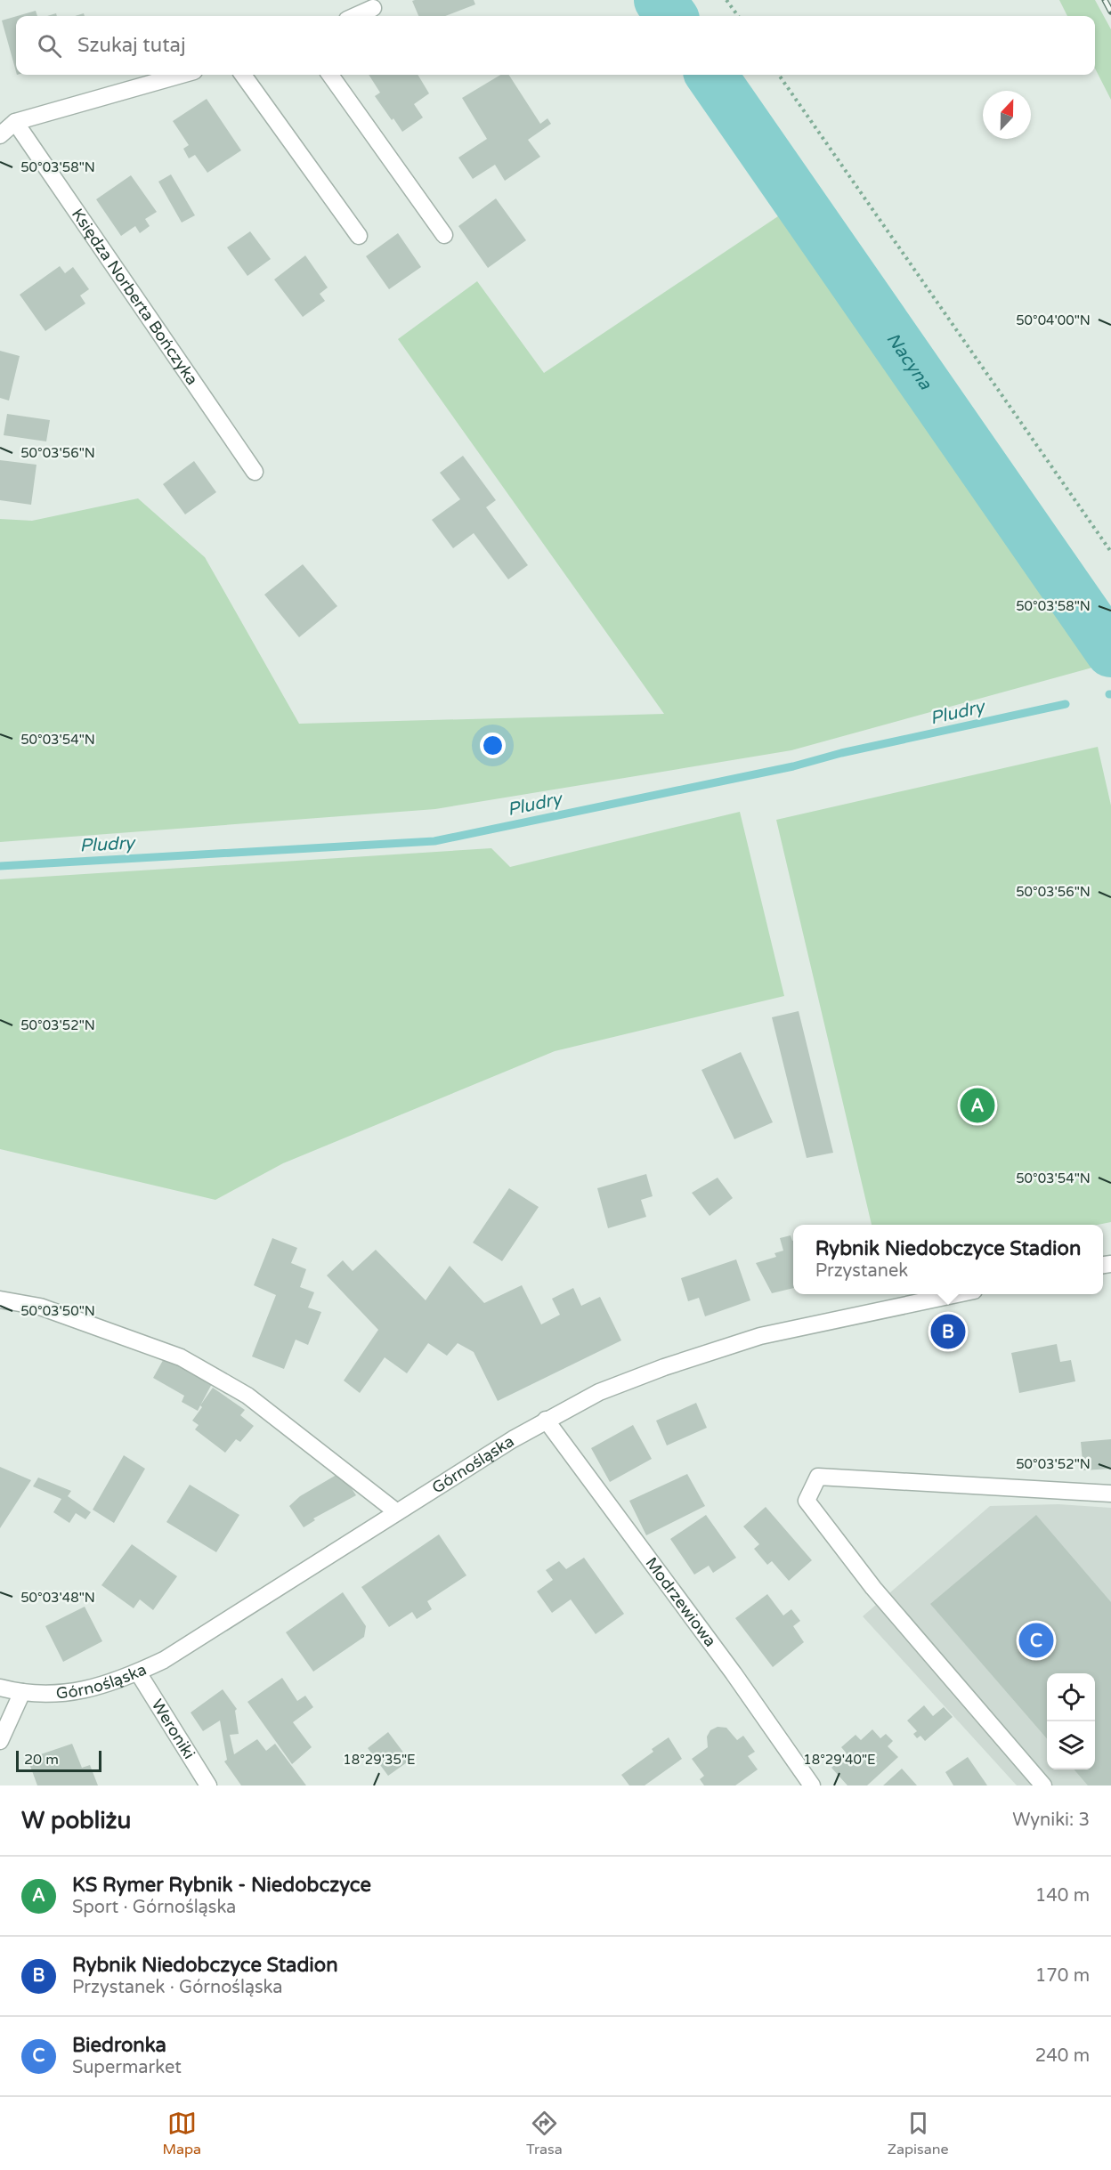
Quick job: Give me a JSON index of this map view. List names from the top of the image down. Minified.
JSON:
{"streets":{"street":["Księdza Norberta Bończyka","Górnośląska","Modrzewiowa","Weroniki"]},"crossings":[["Górnośląska","Modrzewiowa"],["Górnośląska","Weroniki"]],"water":["Nacyna","Pludry"],"scale_bar":"20 m","north":"top","page":{"search":"Szukaj tutaj","pins":["A","B","C"],"popup":["Rybnik Niedobczyce Stadion","Przystanek"],"scale":"20 m","heading":["W pobliżu","Wyniki: 3"],"list":[{"mark":"A","name":"KS Rymer Rybnik - Niedobczyce","note":"Sport · Górnośląska","value":"140 m"},{"mark":"B","name":"Rybnik Niedobczyce Stadion","note":"Przystanek · Górnośląska","value":"170 m"},{"mark":"C","name":"Biedronka","note":"Supermarket","value":"240 m"}],"nav":["Mapa","Trasa","Zapisane"]},"coordinates":["50°03'58\"N","50°04'00\"N","50°03'56\"N","50°03'54\"N","50°03'52\"N","50°03'50\"N","50°03'48\"N","18°29'35\"E","18°29'40\"E"]}
